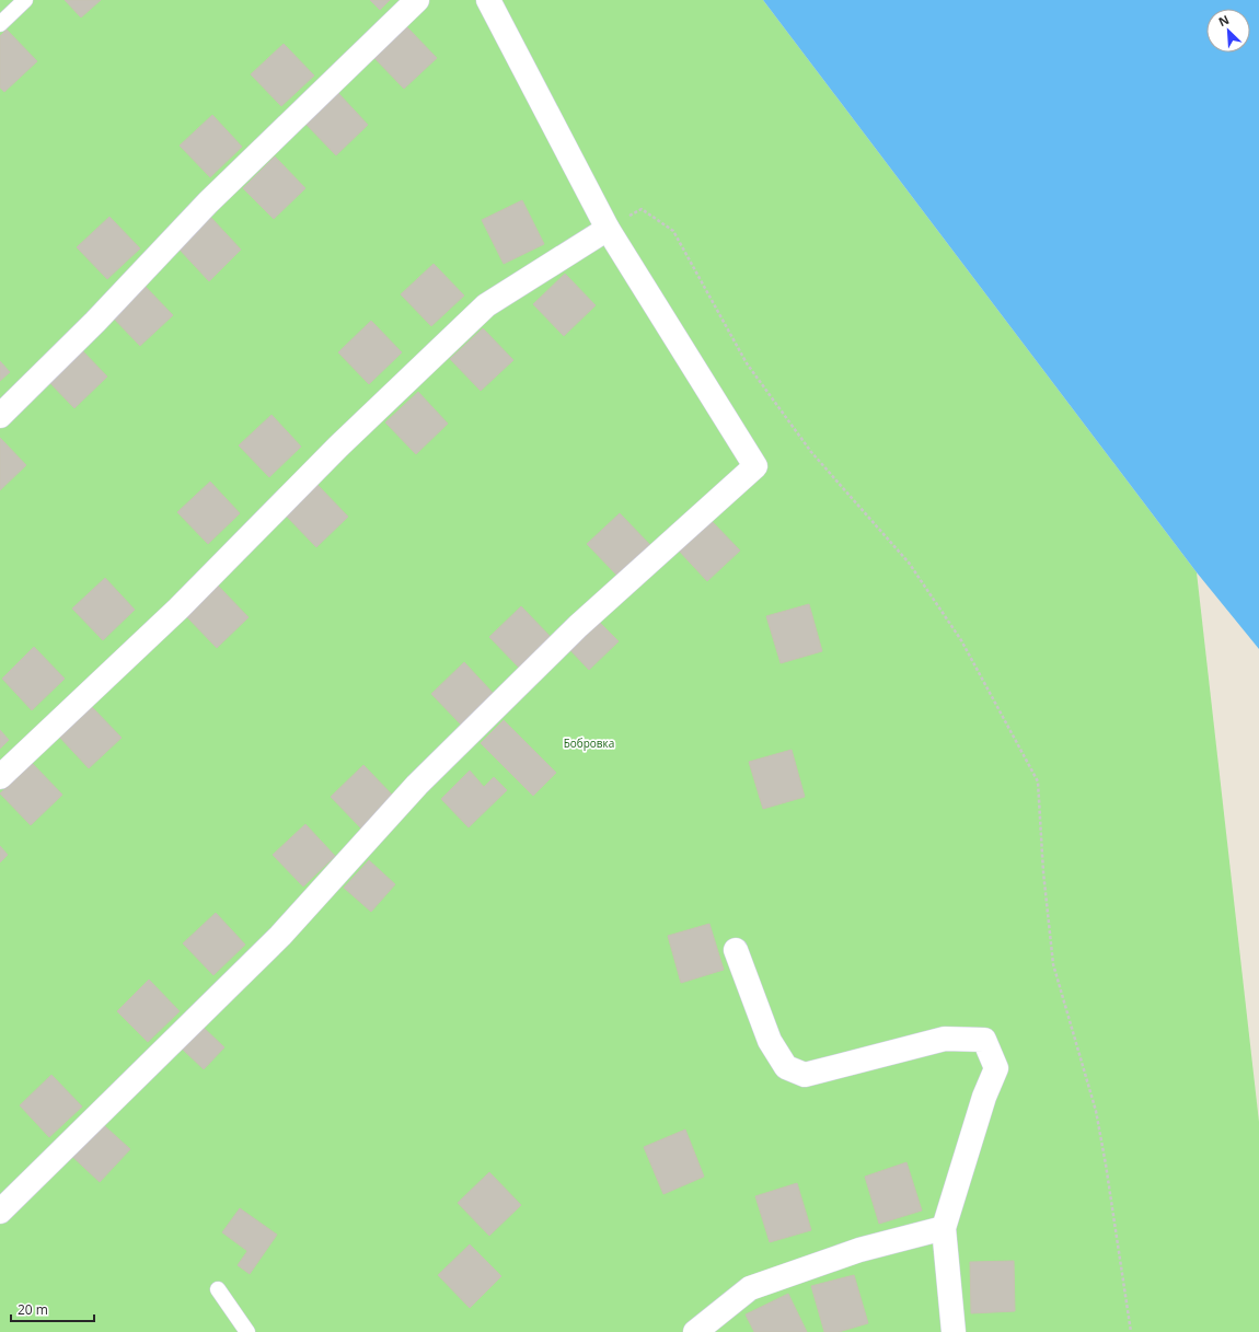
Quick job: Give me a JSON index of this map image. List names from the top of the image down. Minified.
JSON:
{"parks":["Бобровка"],"scale_bar":"20 m","north":"top left"}
